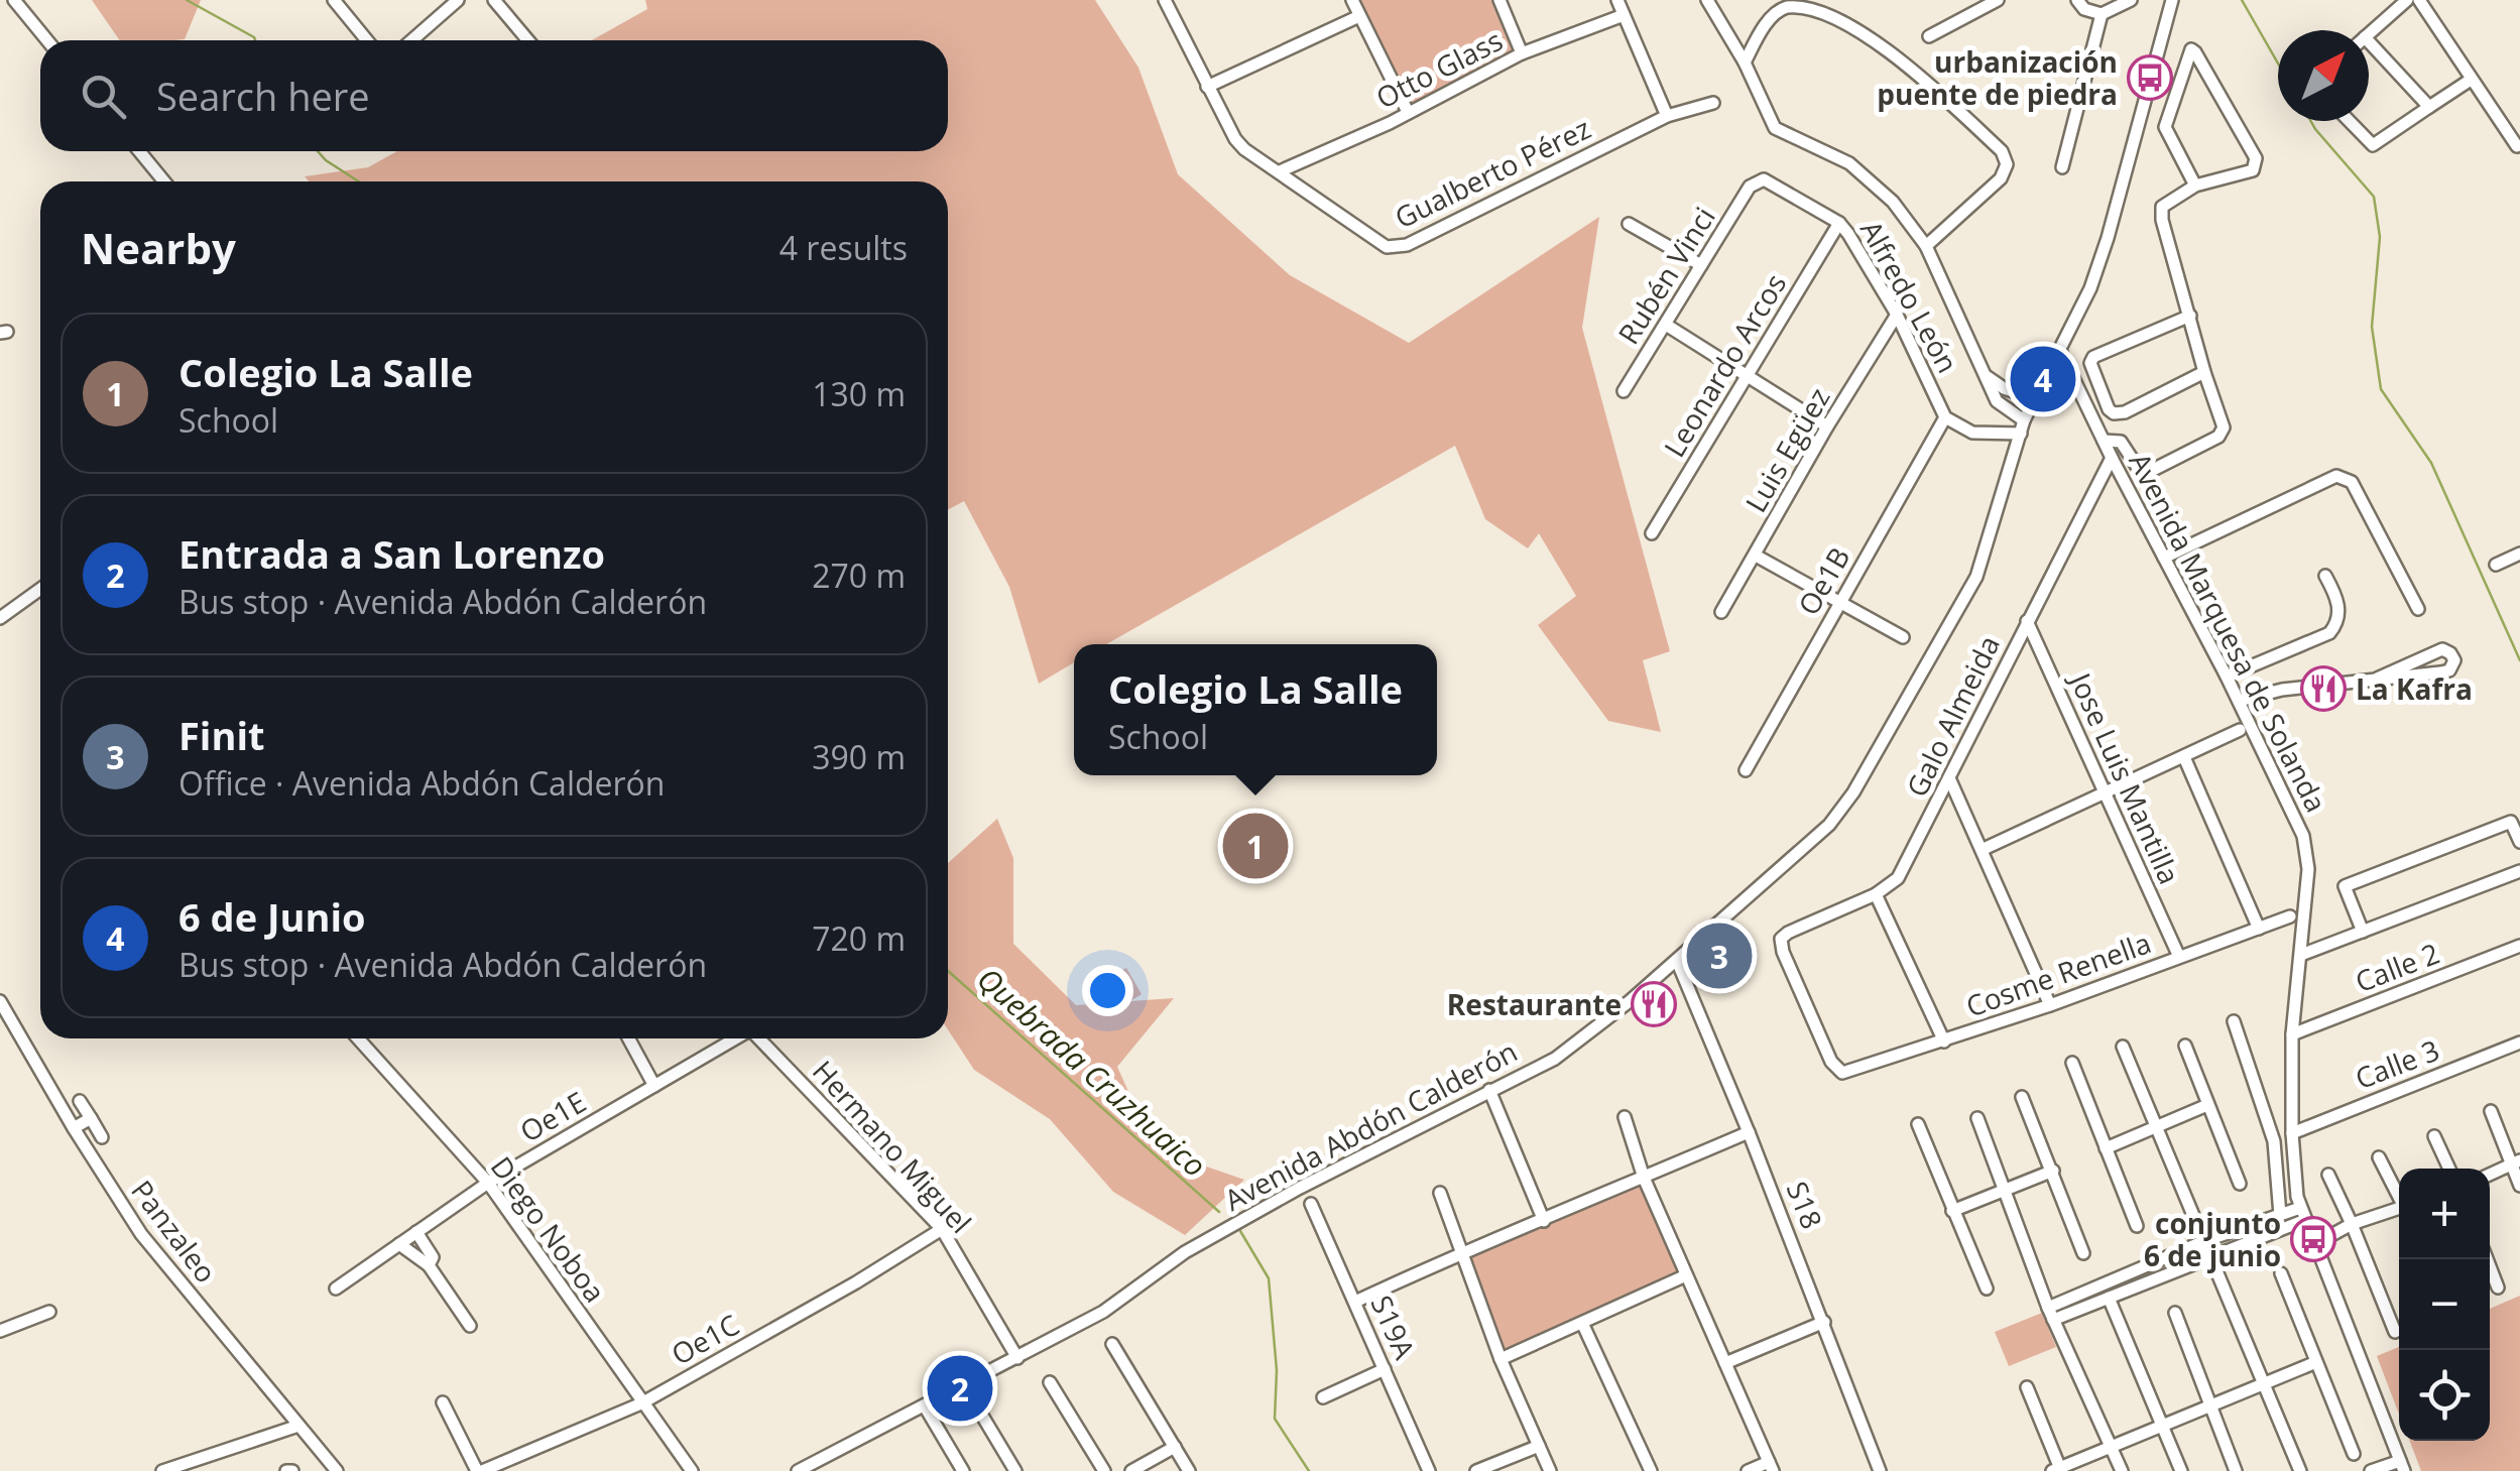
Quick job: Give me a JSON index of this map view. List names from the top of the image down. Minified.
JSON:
{"streets":{"street":["Otto Glass","Gualberto Pérez","Rubén Vinci","Alfredo León","Leonardo Arcos","Luis Egüez","Oe1B","Avenida Marquesa de Solanda","Galo Almeida","Jose Luis Mantilla","Calle 2","Cosme Renella","Calle 3","Oe1E","Avenida Abdón Calderón","Hermano Miguel","S18","Diego Noboa","Panzaleo","S19A","Oe1C"]},"crossings":[["Otto Glass","Gualberto Pérez"],["Rubén Vinci","Alfredo León"],["Alfredo León","Leonardo Arcos"],["Alfredo León","Luis Egüez"],["Alfredo León","Oe1B"],["Alfredo León","Avenida Abdón Calderón"],["Avenida Marquesa de Solanda","Galo Almeida"],["Avenida Marquesa de Solanda","Calle 2"],["Avenida Marquesa de Solanda","Calle 3"],["Avenida Marquesa de Solanda","Avenida Abdón Calderón"],["Galo Almeida","Jose Luis Mantilla"],["Galo Almeida","Cosme Renella"],["Jose Luis Mantilla","Cosme Renella"],["Oe1E","Diego Noboa"],["Avenida Abdón Calderón","Hermano Miguel"],["Avenida Abdón Calderón","S18"],["Hermano Miguel","Oe1C"],["Diego Noboa","Oe1C"]],"water":["Quebrada Cruzhuaico"],"places":{"bus stop":["urbanización puente de piedra","conjunto 6 de junio"],"restaurant":["La Kafra","Restaurante"]},"north":"top right","page":{"search":"Search here","heading":["Nearby","4 results"],"list":[{"mark":"1","name":"Colegio La Salle","note":"School","value":"130 m"},{"mark":"2","name":"Entrada a San Lorenzo","note":"Bus stop · Avenida Abdón Calderón","value":"270 m"},{"mark":"3","name":"Finit","note":"Office · Avenida Abdón Calderón","value":"390 m"},{"mark":"4","name":"6 de Junio","note":"Bus stop · Avenida Abdón Calderón","value":"720 m"}],"pins":["4","1","3","2"],"popup":["Colegio La Salle","School"],"map_buttons":["+","−"]}}
